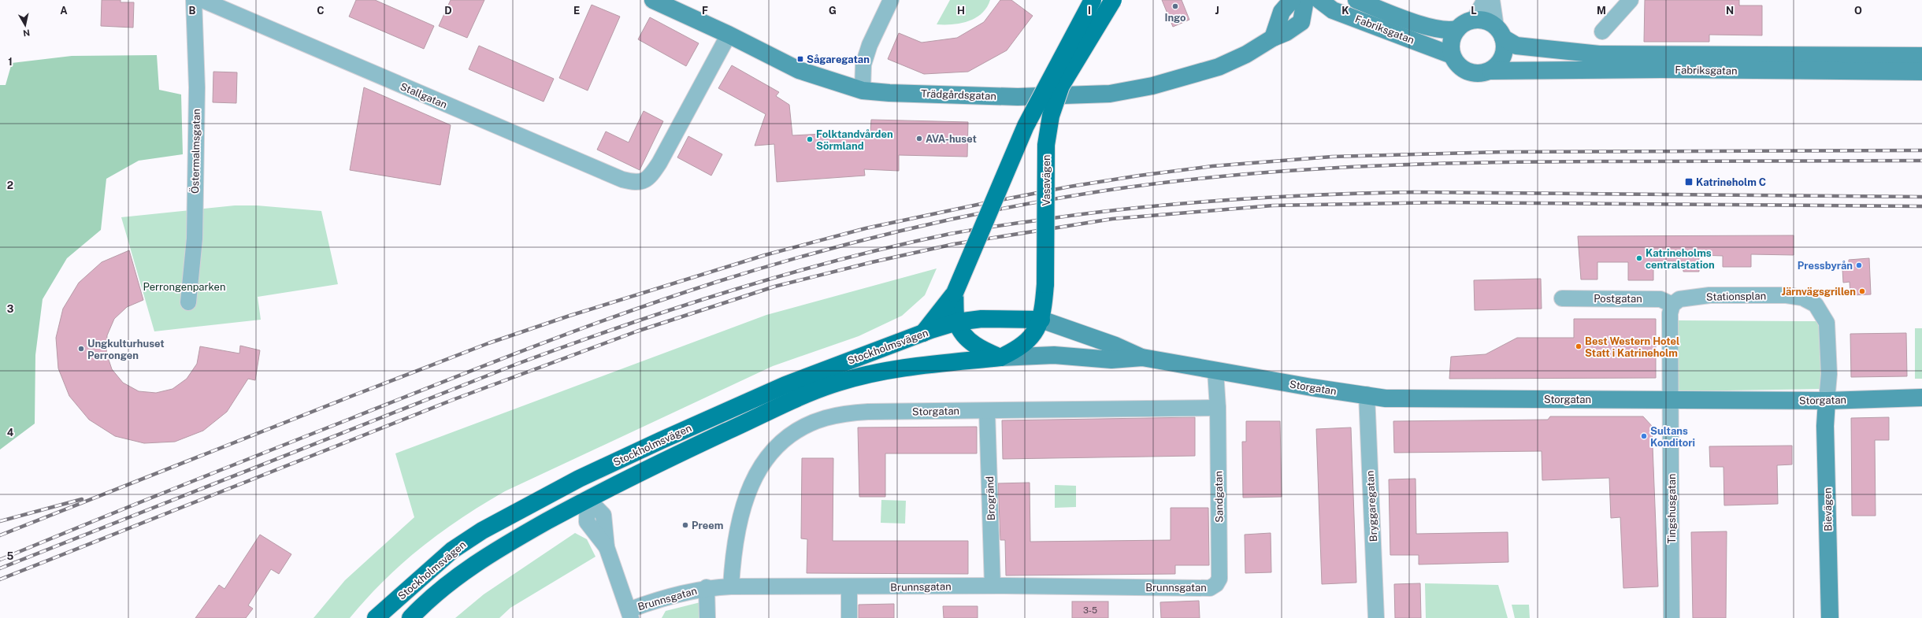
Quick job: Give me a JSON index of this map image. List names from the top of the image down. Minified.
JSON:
{"streets":{"main road":["Vasavägen","Stockholmsvägen"],"street":["Fabriksgatan","Trädgårdsgatan","Stallgatan","Östermalmsgatan","Stationsplan","Postgatan","Storgatan","Sandgatan","Brogränd","Bryggaregatan","Tingshusgatan","Bievägen","Brunnsgatan"]},"crossings":[["Trädgårdsgatan","Stallgatan"],["Vasavägen","Stockholmsvägen"],["Vasavägen","Storgatan"],["Stationsplan","Postgatan"],["Stationsplan","Storgatan"],["Stationsplan","Bievägen"],["Stockholmsvägen","Storgatan"],["Storgatan","Sandgatan"],["Storgatan","Brogränd"],["Storgatan","Bryggaregatan"],["Storgatan","Tingshusgatan"],["Storgatan","Bievägen"],["Storgatan","Brunnsgatan"],["Sandgatan","Brunnsgatan"],["Brogränd","Brunnsgatan"]],"parks":["Perrongenparken"],"places":{"other":["Ingo","AVA-huset","Folktandvården Sörmland","Katrineholms centralstation","Pressbyrån","Järnvägsgrillen","Best Western Hotel Statt i Katrineholm","Ungkulturhuset Perrongen","Sultans Konditori","Preem"],"transit":["Sågaregatan","Katrineholm C"]},"house_numbers":["3-5"],"north":"bottom","grid":{"columns":["A","B","C","D","E","F","G","H","I","J","K","L","M","N","O"],"rows":["1","2","3","4","5"]}}
